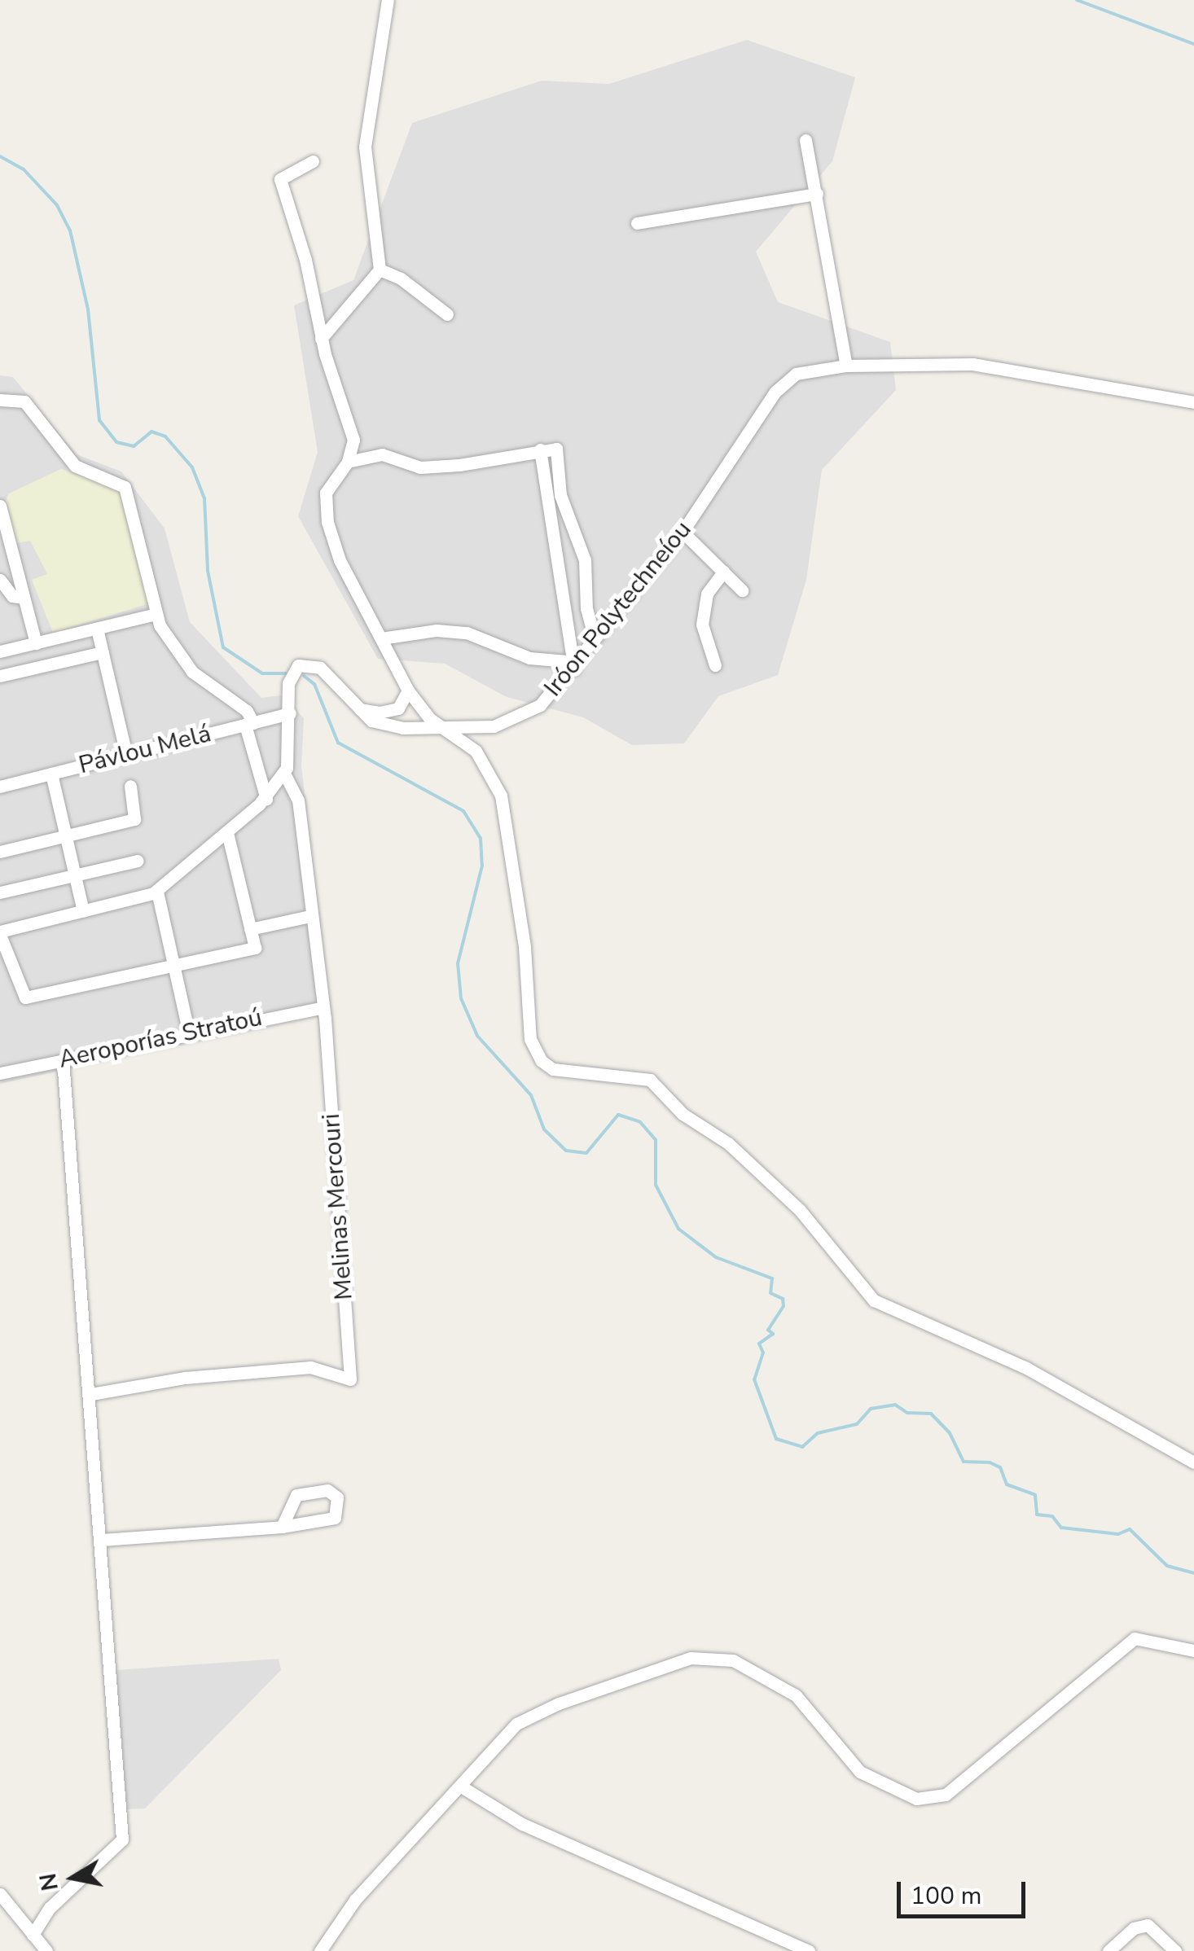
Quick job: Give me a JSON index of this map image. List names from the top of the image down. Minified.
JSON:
{"streets":{"street":["Iróon Polytechneíou","Pávlou Melá","Aeroporías Stratoú","Melinas Mercouri"]},"crossings":[["Iróon Polytechneíou","Pávlou Melá"],["Iróon Polytechneíou","Melinas Mercouri"],["Aeroporías Stratoú","Melinas Mercouri"]],"scale_bar":"100 m","north":"left"}
